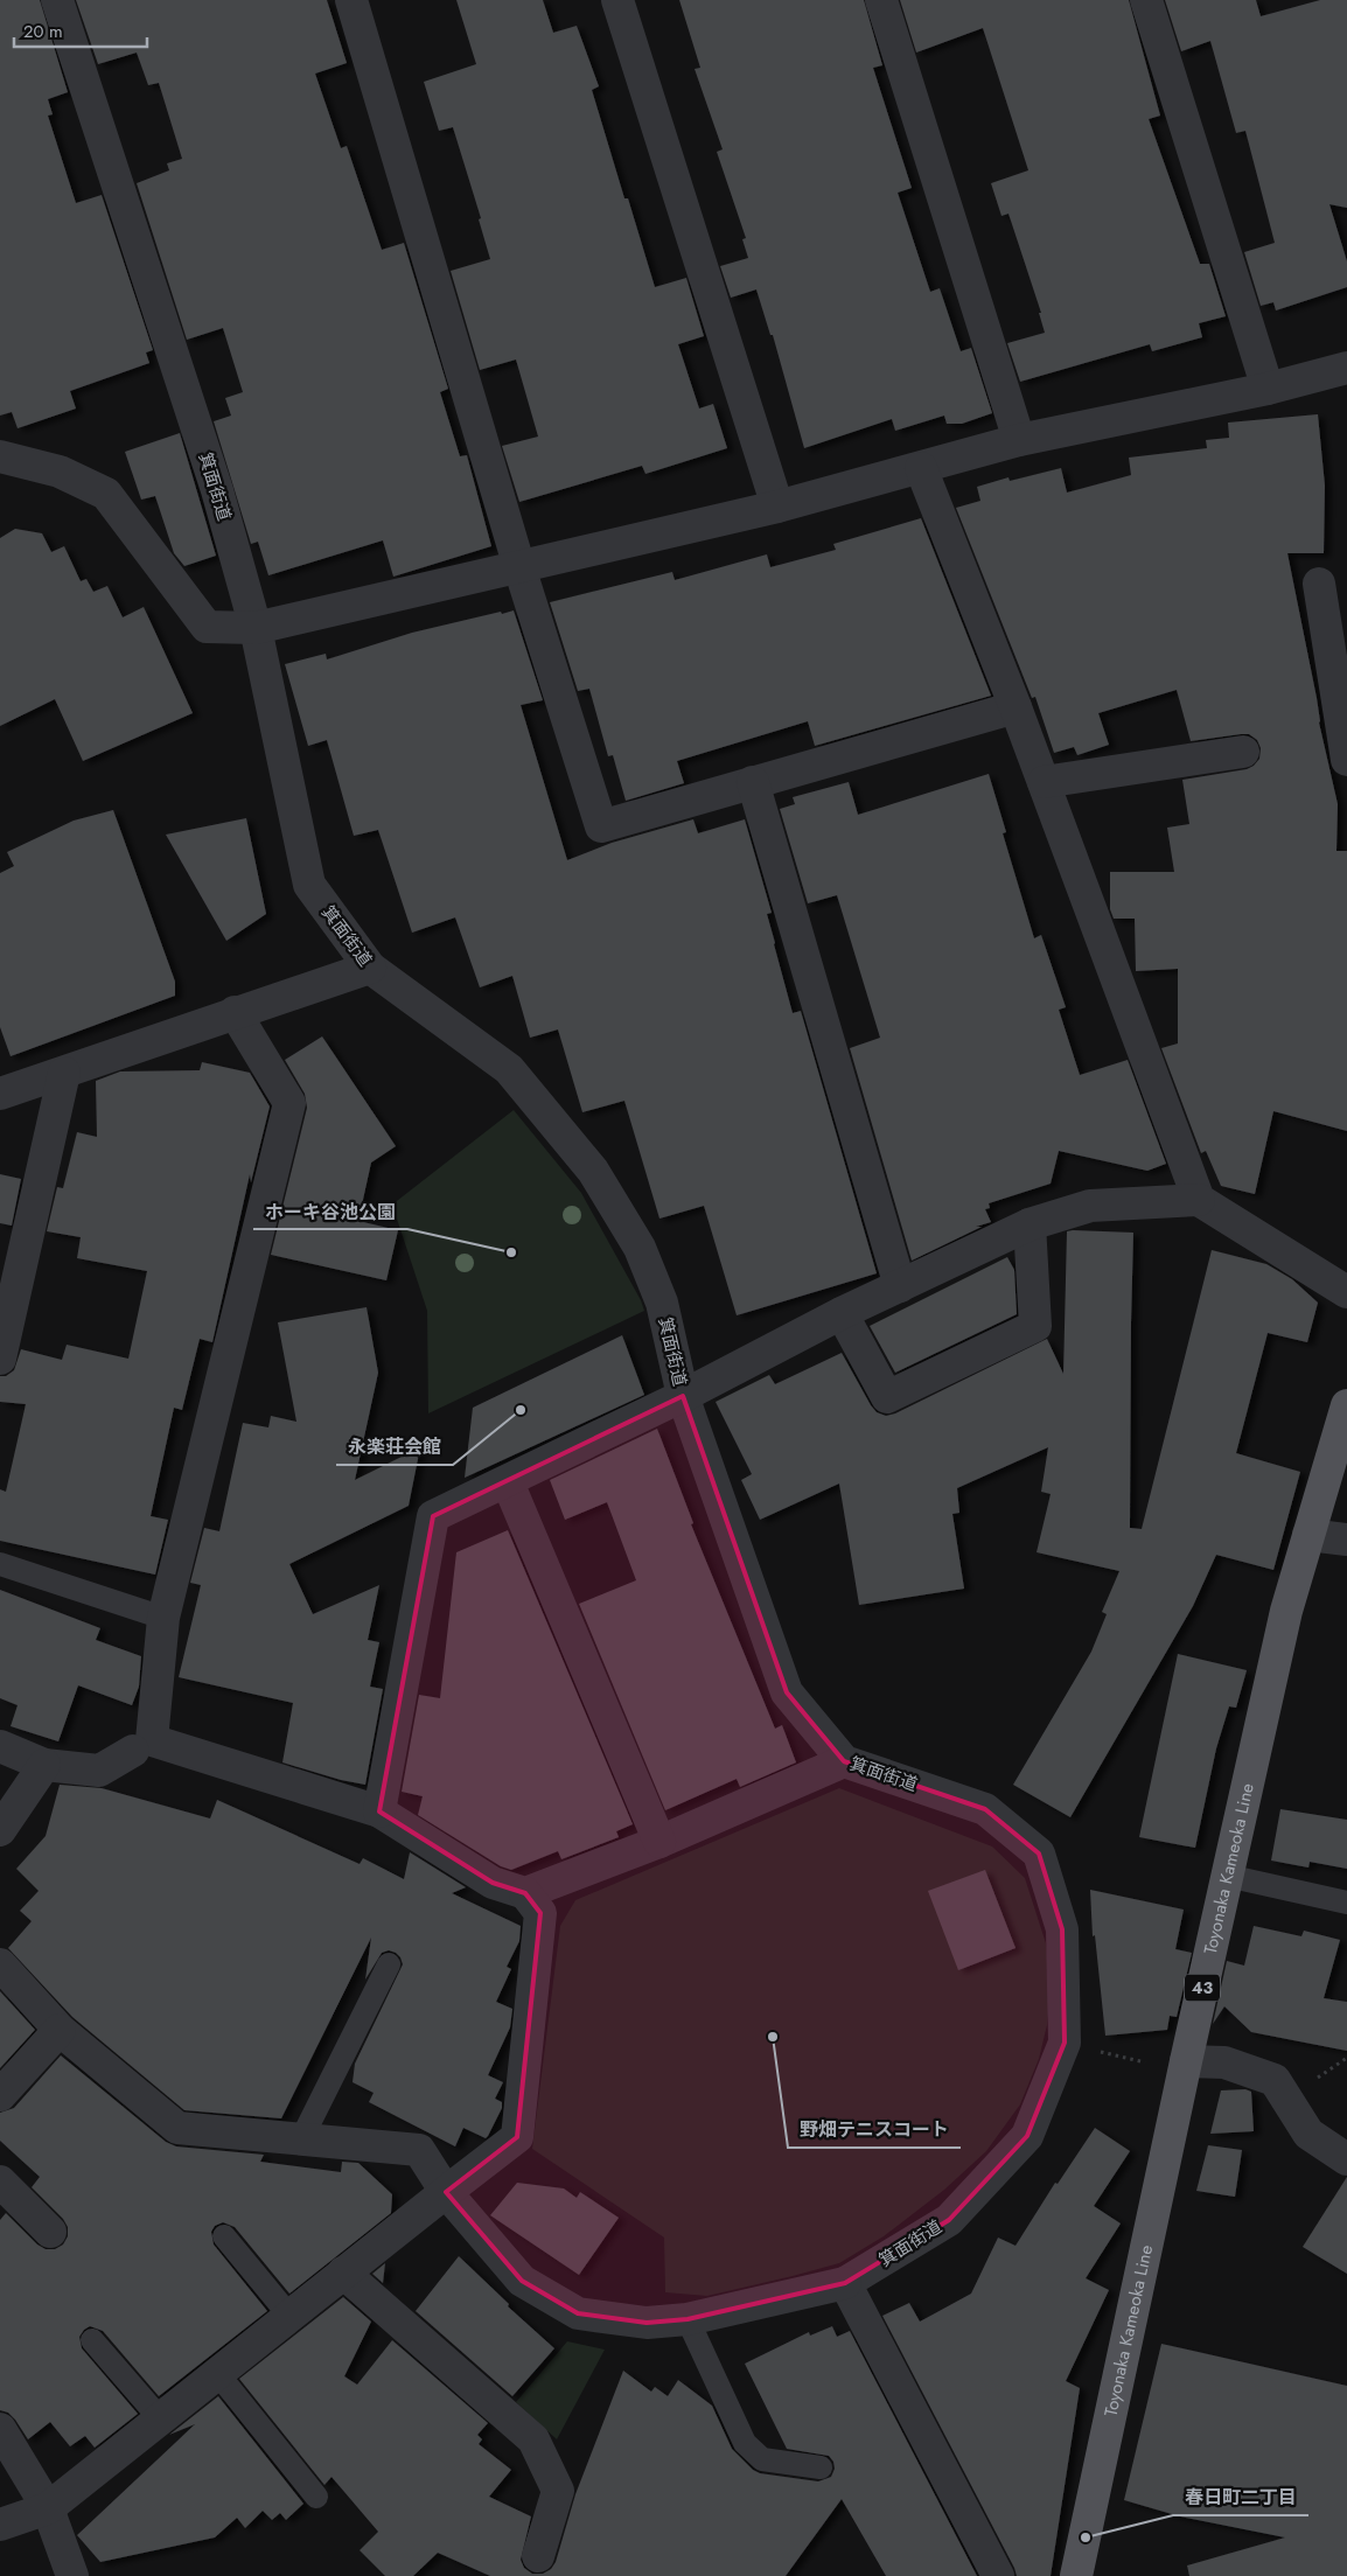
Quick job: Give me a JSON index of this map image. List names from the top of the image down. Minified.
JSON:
{"streets":{"main road":["Toyonaka Kameoka Line","43"],"street":["箕面街道"]},"places":["ホーキ谷池公園","永楽荘会館","野畑テニスコート","春日町二丁目"],"scale_bar":"20 m"}
